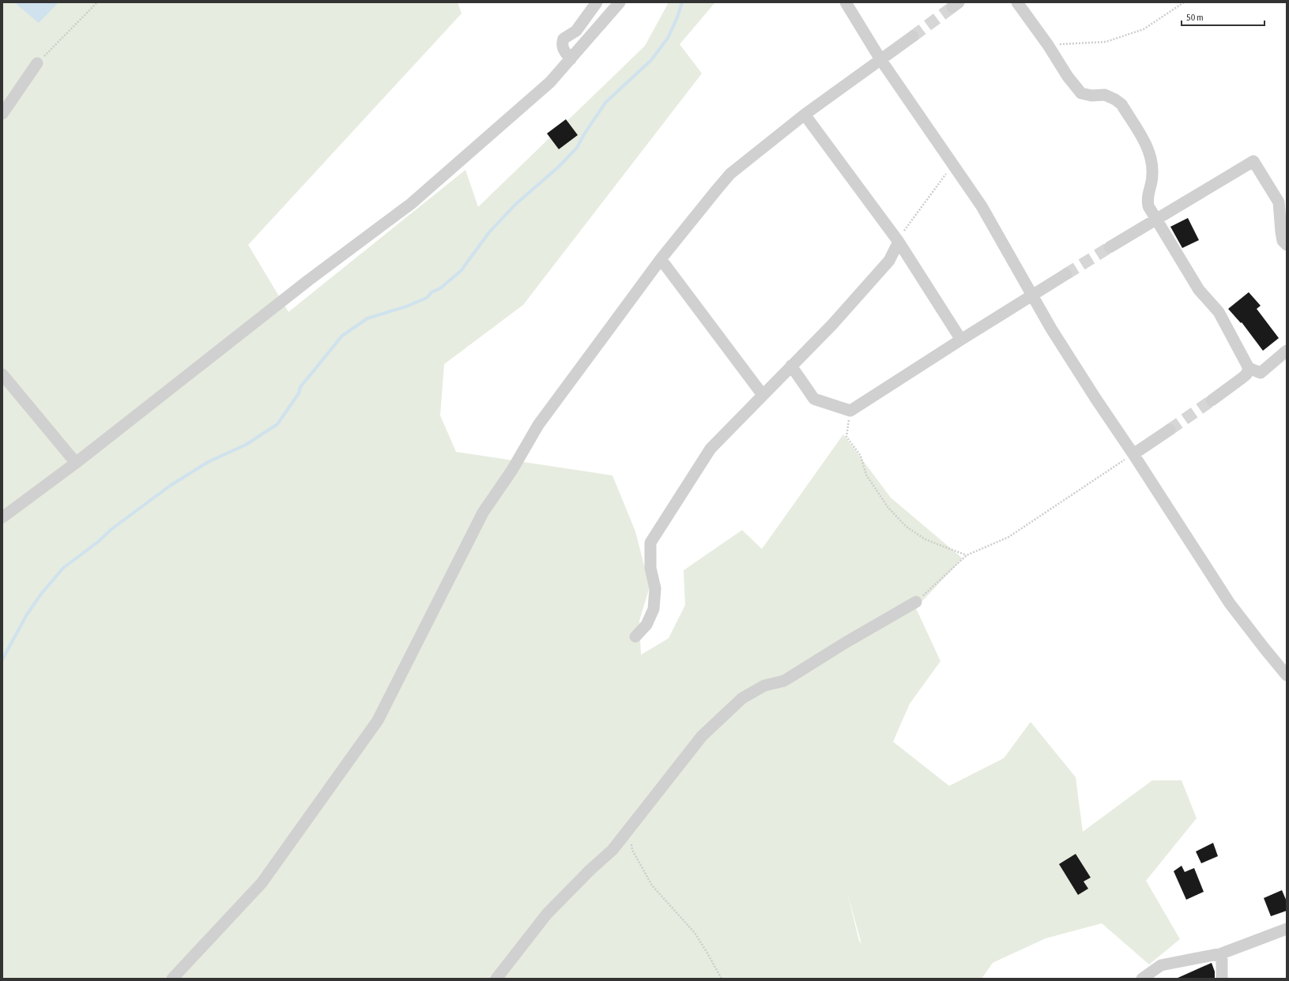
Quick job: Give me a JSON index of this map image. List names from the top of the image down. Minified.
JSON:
{"scale_bar":"50 m"}
